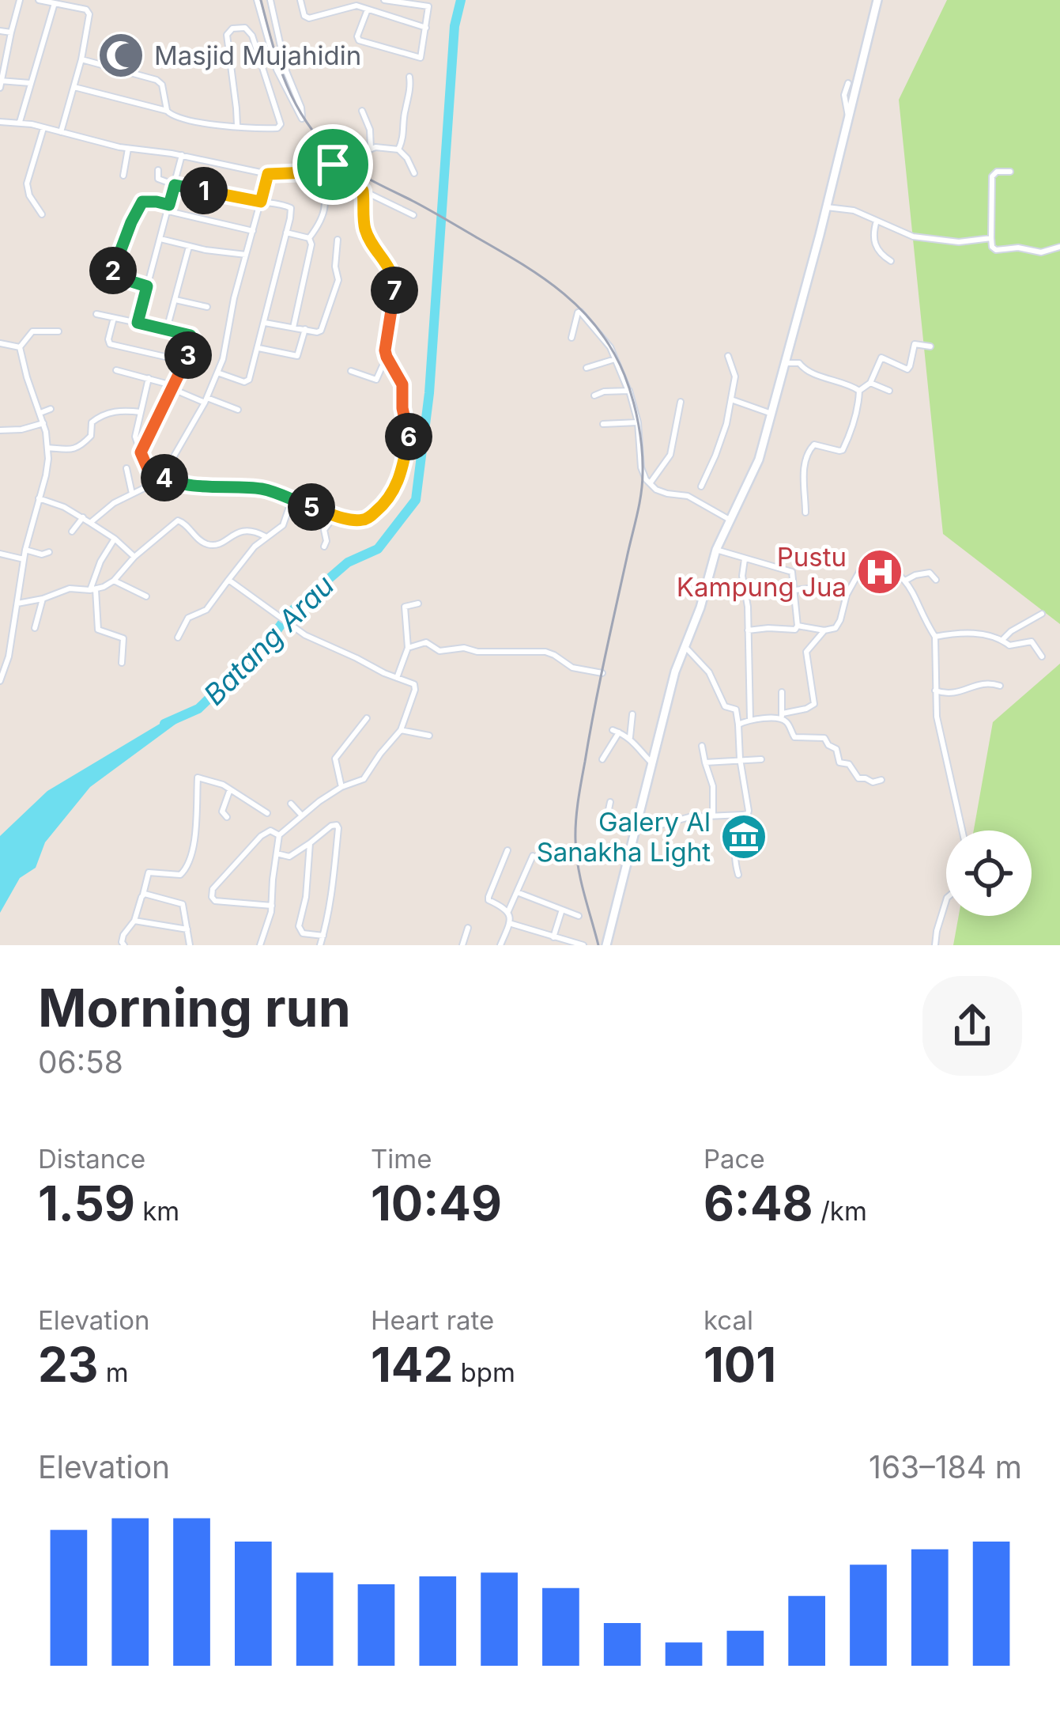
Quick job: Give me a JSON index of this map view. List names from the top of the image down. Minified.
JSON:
{"water":["Batang Arau"],"places":{"mosque":["Masjid Mujahidin"],"hospital":["Pustu Kampung Jua"],"museum":["Galery Al Sanakha Light"]},"page":{"pins":["1","2","7","3","6","4","5"],"heading":["Morning run","06:58"],"stats":[["Distance","1.59 km"],["Time","10:49"],["Pace","6:48 /km"],["Elevation","23 m"],["Heart rate","142 bpm"],["kcal","101"]],"chart":["Elevation","163–184 m"]}}
